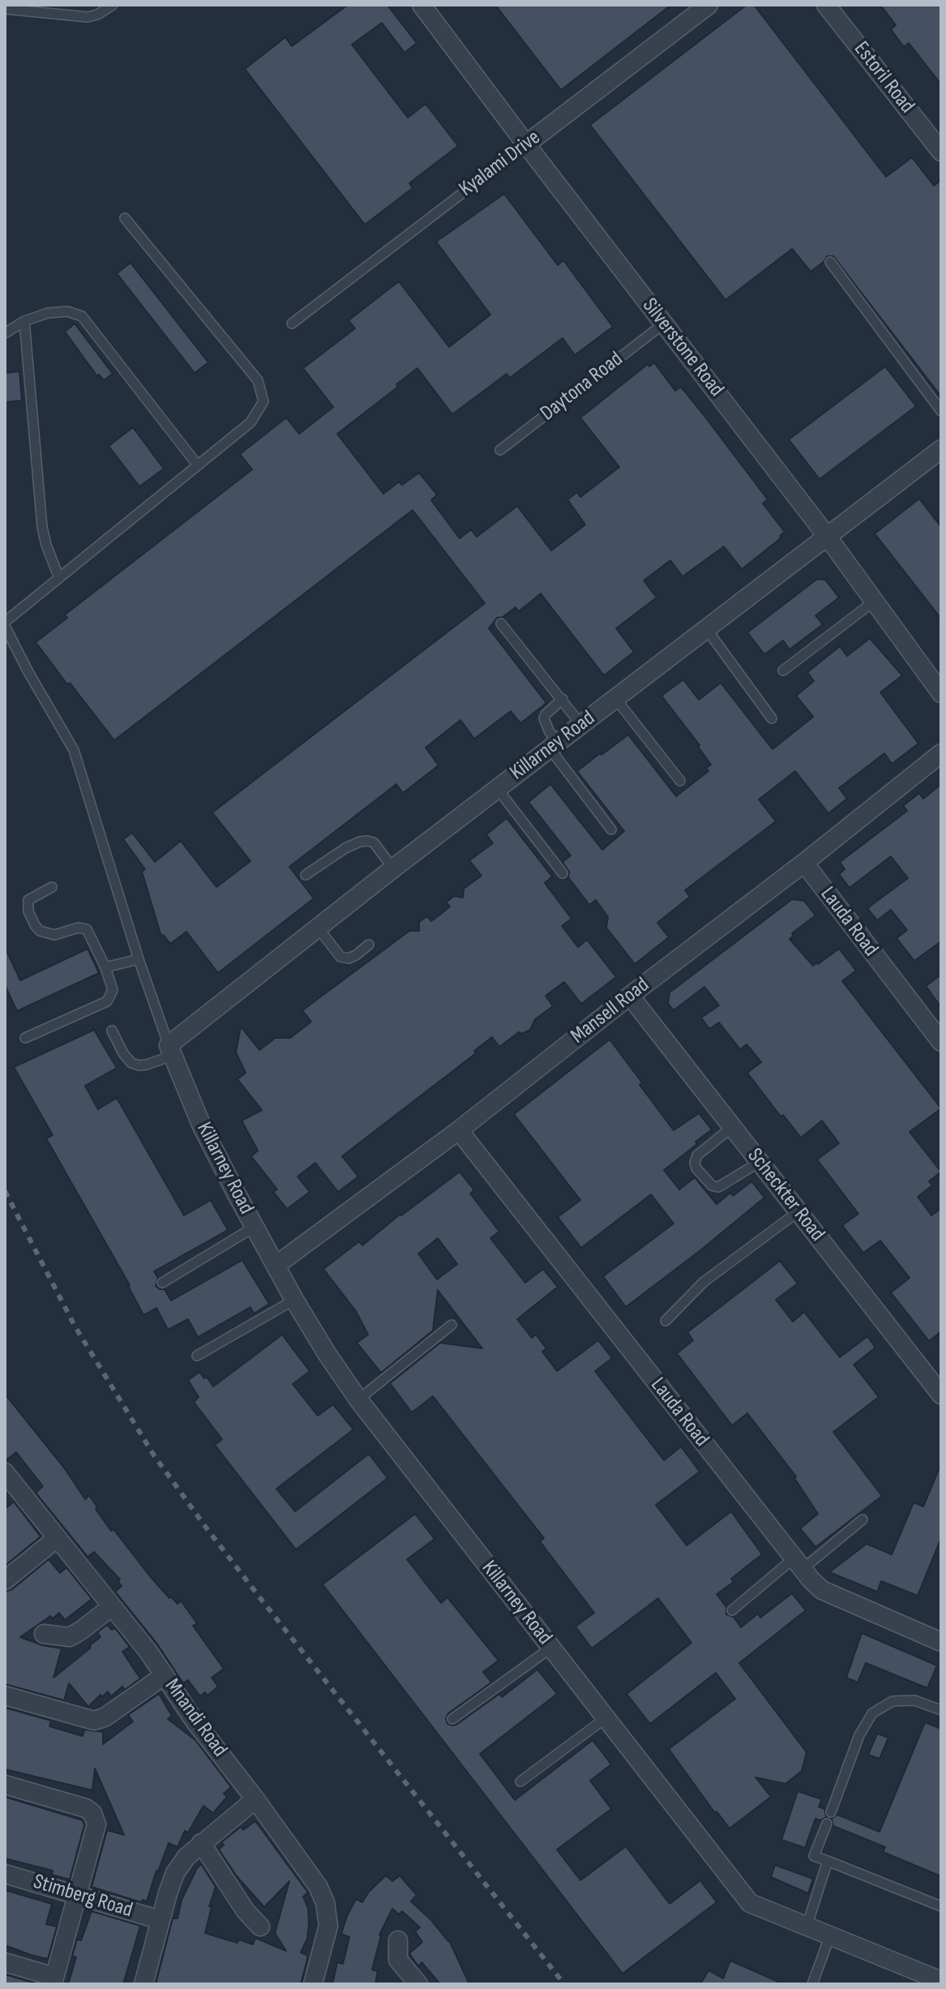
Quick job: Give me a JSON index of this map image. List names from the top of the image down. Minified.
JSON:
{"streets":{"street":["Estoril Road","Kyalami Drive","Silverstone Road","Killarney Road","Lauda Road","Mansell Road","Scheckter Road","Mnandi Road","Stimberg Road"],"lane":["Daytona Road"]},"crossings":[["Kyalami Drive","Silverstone Road"],["Silverstone Road","Daytona Road"],["Silverstone Road","Killarney Road"],["Killarney Road","Mansell Road"],["Lauda Road","Mansell Road"],["Mansell Road","Scheckter Road"]]}
